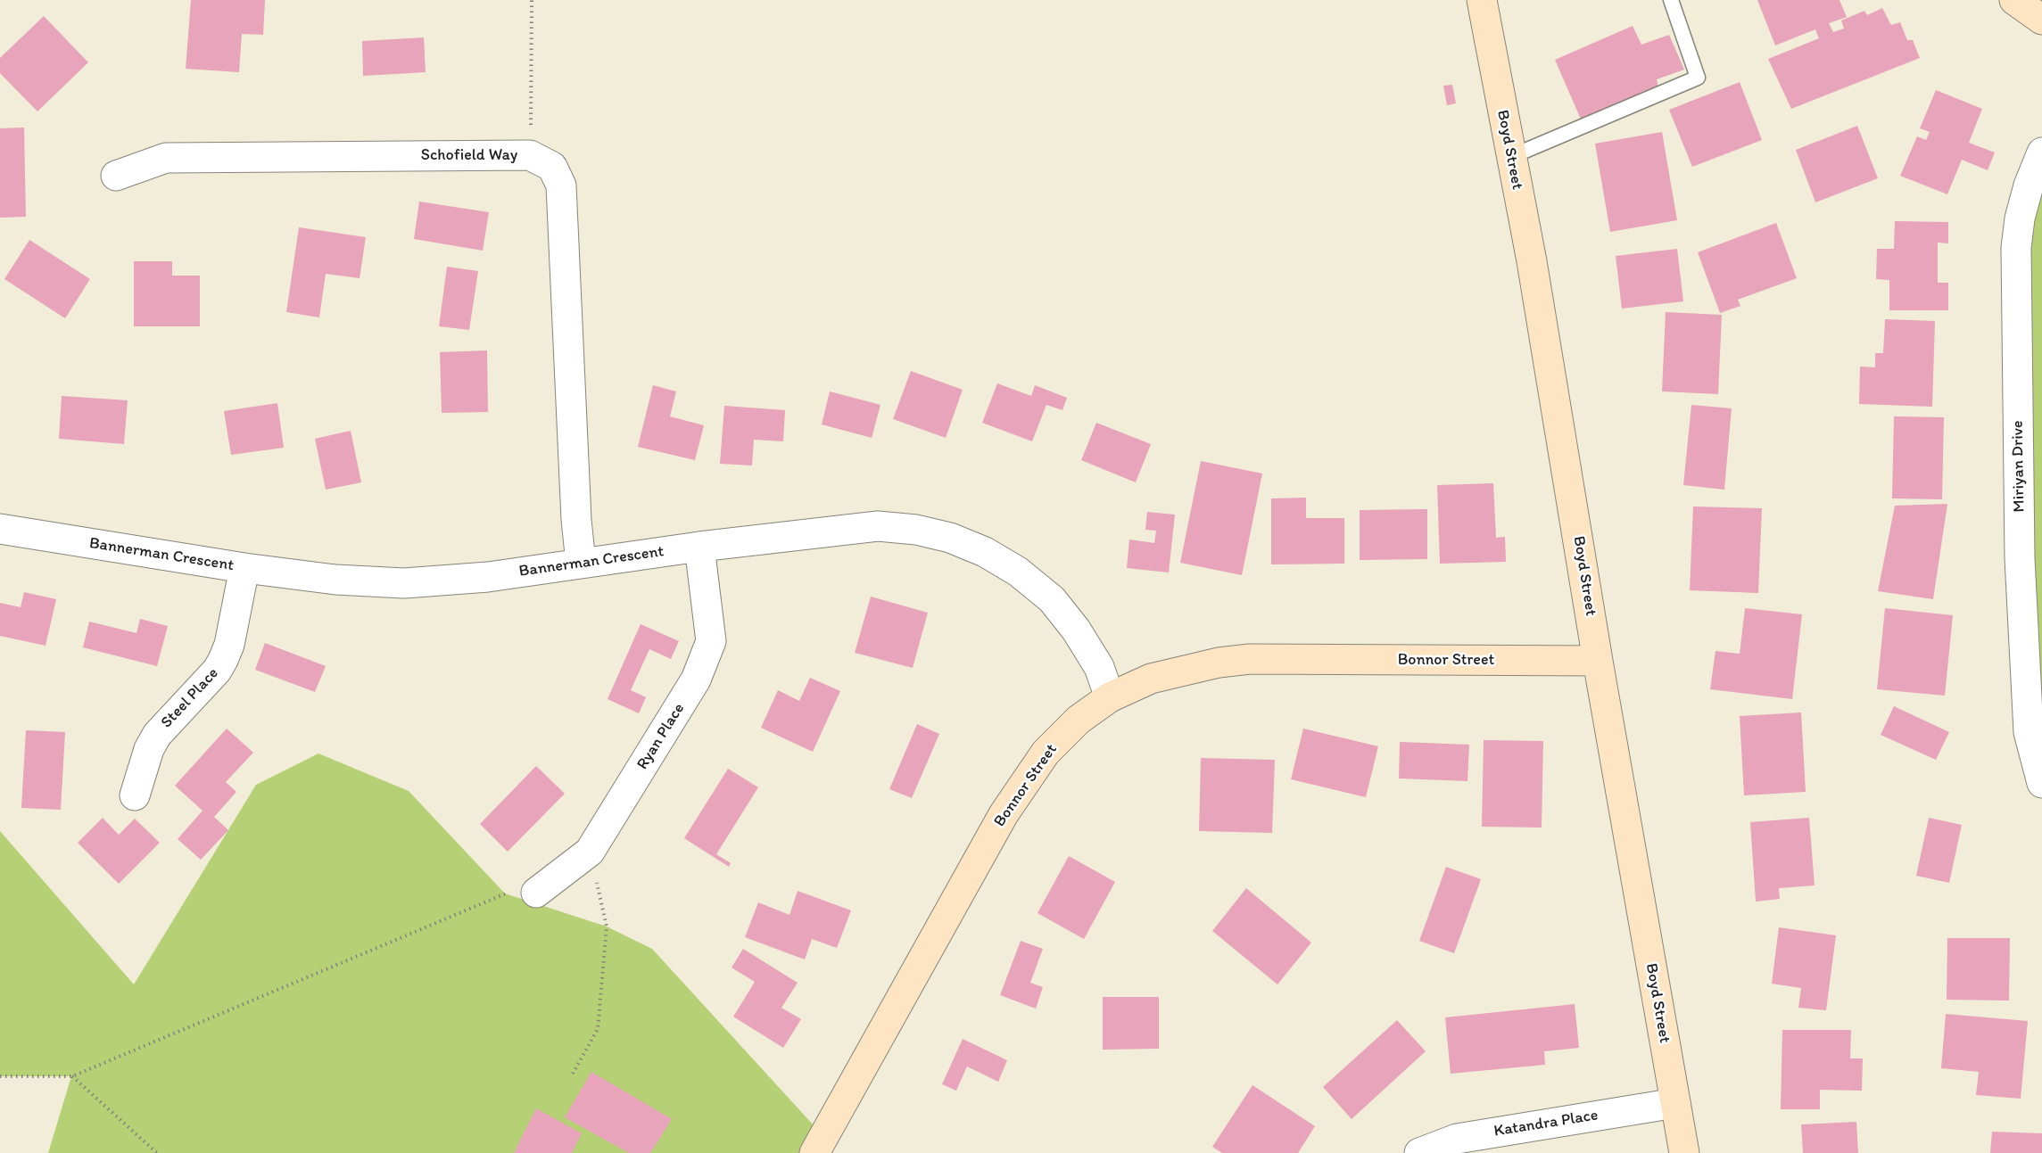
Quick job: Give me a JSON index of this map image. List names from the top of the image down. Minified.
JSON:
{"streets":{"main road":["Boyd Street","Bonnor Street"],"street":["Schofield Way","Miriyan Drive","Bannerman Crescent","Steel Place","Ryan Place","Katandra Place"]},"crossings":[["Boyd Street","Bonnor Street"],["Boyd Street","Katandra Place"],["Schofield Way","Bannerman Crescent"],["Bannerman Crescent","Bonnor Street"],["Bannerman Crescent","Steel Place"],["Bannerman Crescent","Ryan Place"]]}
